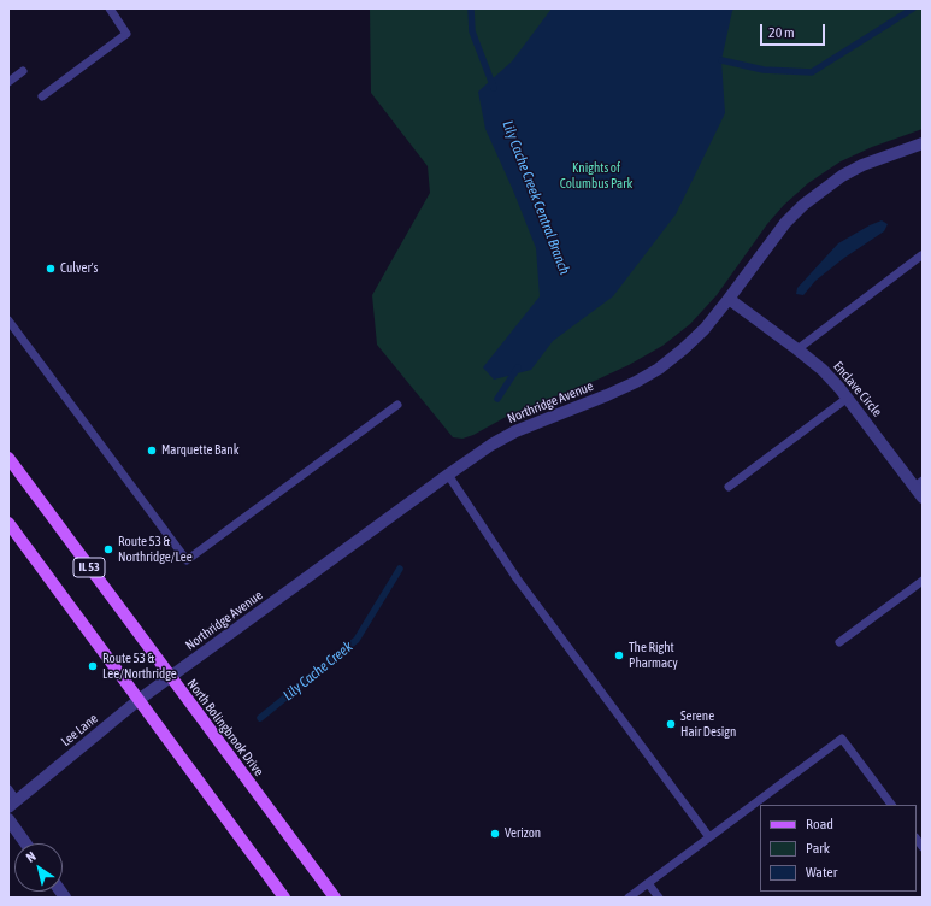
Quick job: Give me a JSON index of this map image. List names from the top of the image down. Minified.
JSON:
{"streets":{"main road":["IL 53","North Bolingbrook Drive"],"street":["Enclave Circle","Northridge Avenue","Lee Lane"]},"crossings":[["Enclave Circle","Northridge Avenue"],["Northridge Avenue","North Bolingbrook Drive"],["Northridge Avenue","Lee Lane"],["North Bolingbrook Drive","Lee Lane"]],"water":["Lily Cache Creek Central Branch","Lily Cache Creek"],"parks":["Knights of Columbus Park"],"places":["Culver's","Marquette Bank","Route 53 & Northridge/Lee","The Right Pharmacy","Route 53 & Lee/Northridge","Serene Hair Design","Verizon"],"legend":["Road","Park","Water"],"scale_bar":"20 m","north":"top left"}
